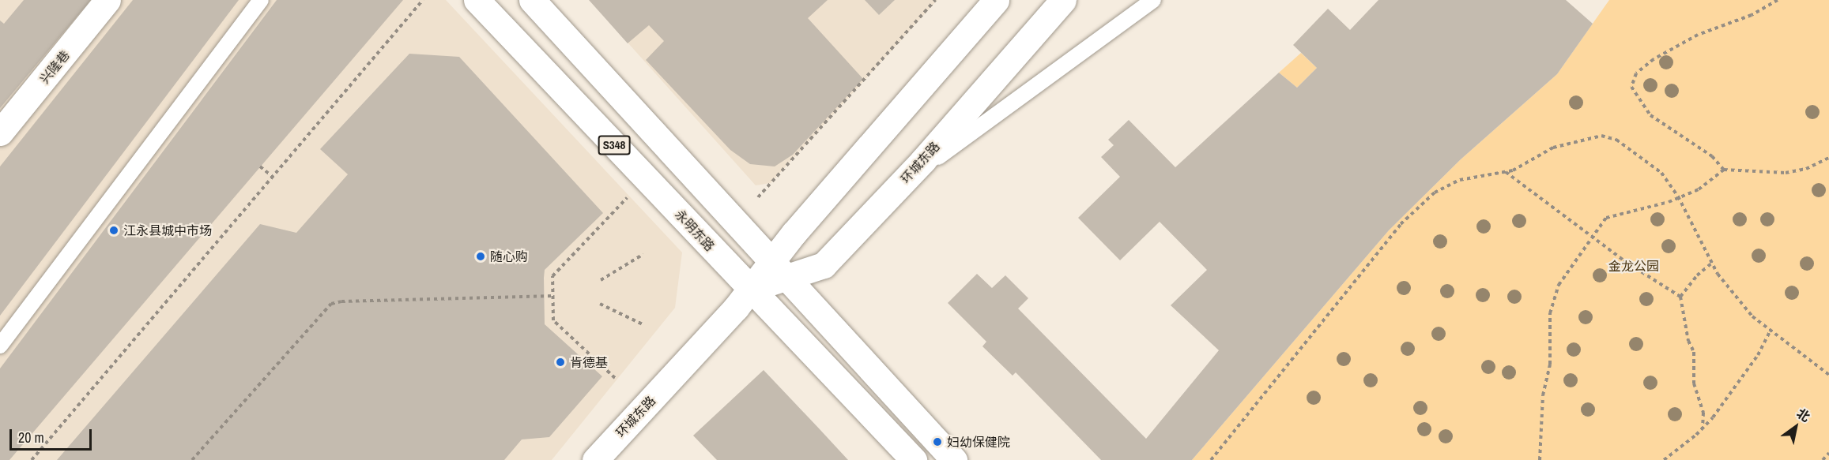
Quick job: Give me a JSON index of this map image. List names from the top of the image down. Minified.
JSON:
{"streets":{"main road":["兴隆巷","S348","环城东路","永明东路"]},"crossings":[["S348","环城东路"],["环城东路","永明东路"]],"parks":["金龙公园"],"places":["江永县城中市场","随心购","肯德基","妇幼保健院"],"scale_bar":"20 m","north":"top right"}
